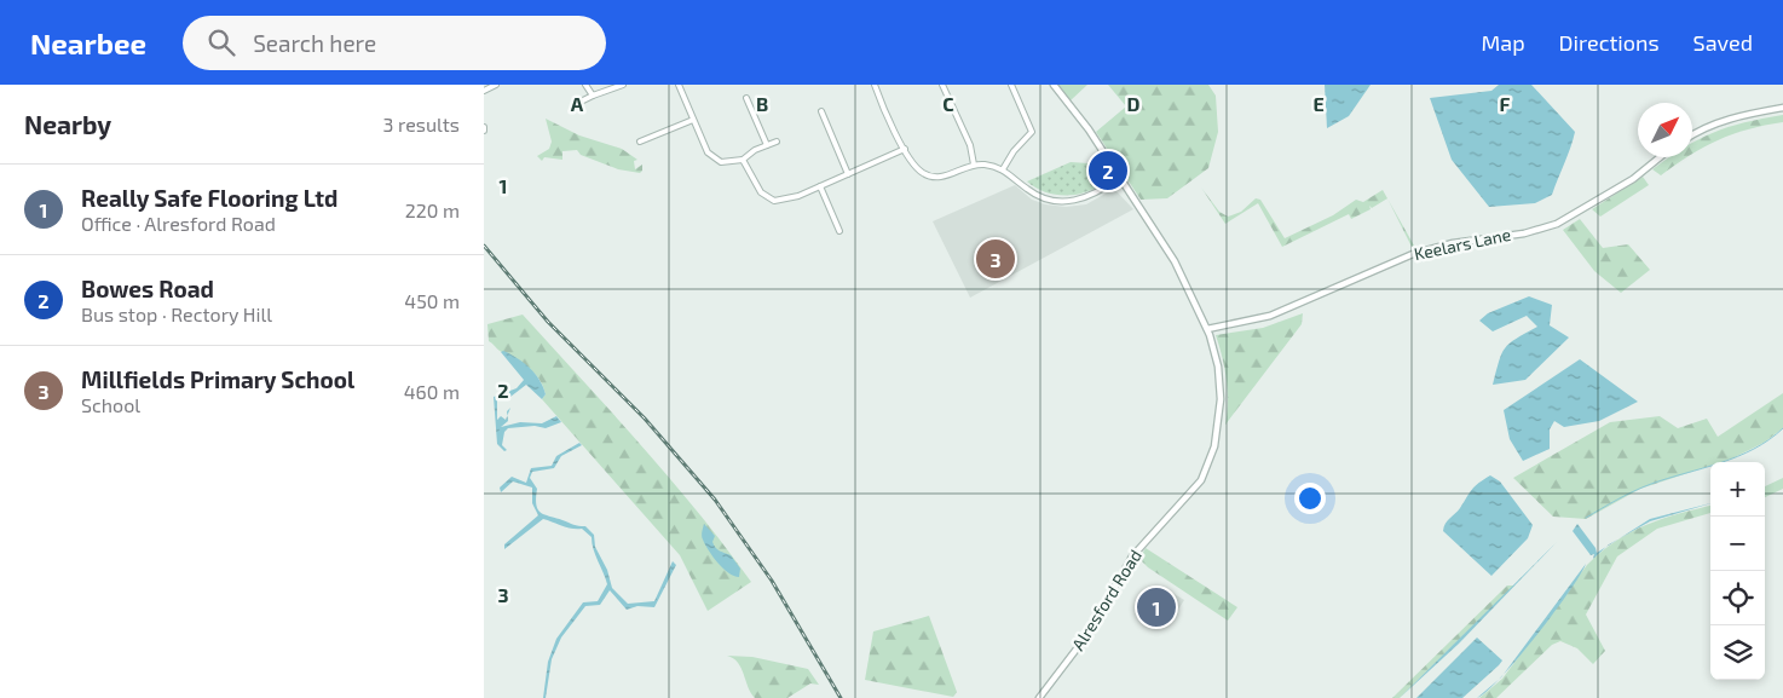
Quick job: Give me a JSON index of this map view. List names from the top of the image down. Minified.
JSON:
{"streets":{"street":["Keelars Lane","Alresford Road"]},"crossings":[["Keelars Lane","Alresford Road"]],"north":"top right","page":{"header":"Nearbee","search":"Search here","nav":["Map","Directions","Saved"],"heading":["Nearby","3 results"],"pins":["2","3","1"],"list":[{"mark":"1","name":"Really Safe Flooring Ltd","note":"Office · Alresford Road","value":"220 m"},{"mark":"2","name":"Bowes Road","note":"Bus stop · Rectory Hill","value":"450 m"},{"mark":"3","name":"Millfields Primary School","note":"School","value":"460 m"}],"map_buttons":["+","−"]},"grid":{"columns":["A","B","C","D","E","F"],"rows":["1","2","3"]}}
